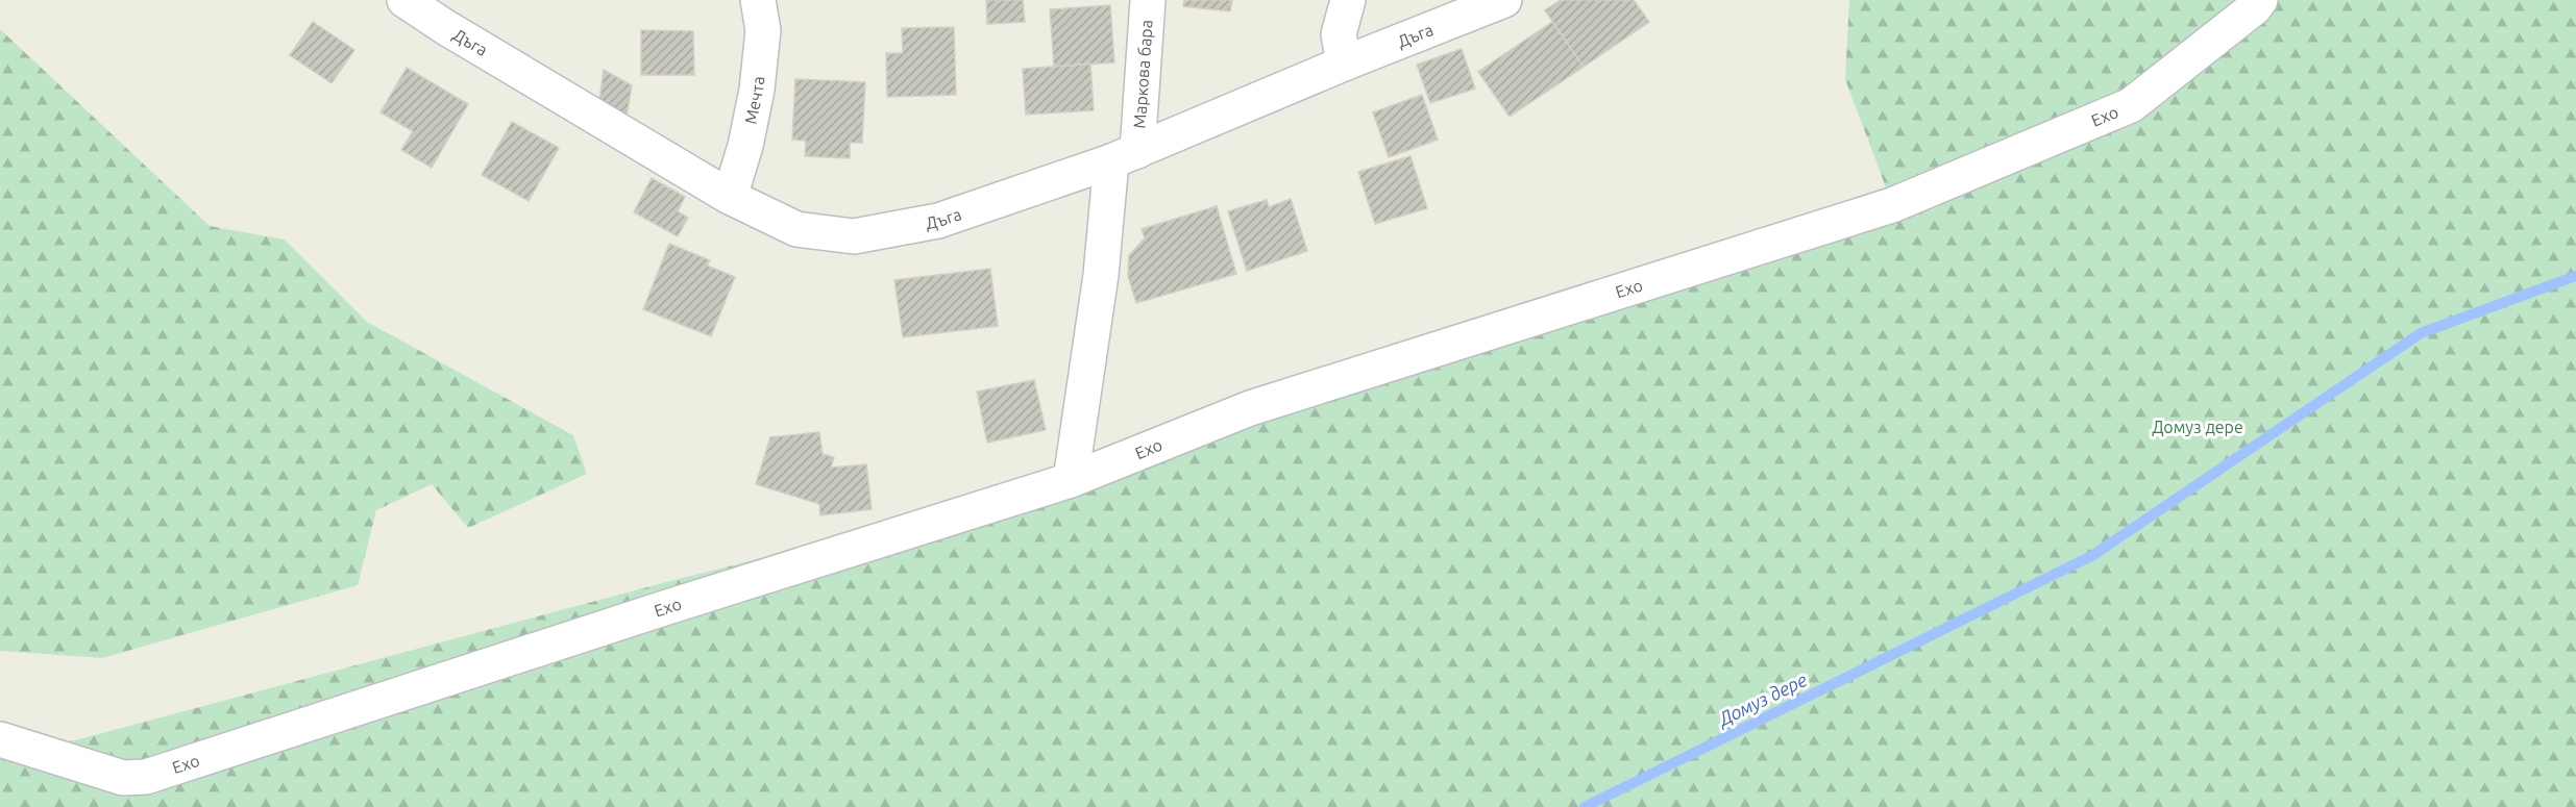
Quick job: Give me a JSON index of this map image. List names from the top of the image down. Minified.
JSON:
{"streets":{"street":["Дъга","Маркова бара","Мечта","Ехо"]},"crossings":[["Дъга","Маркова бара"],["Дъга","Мечта"],["Маркова бара","Ехо"]],"water":["Домуз дере"],"parks":["Домуз дере"]}
